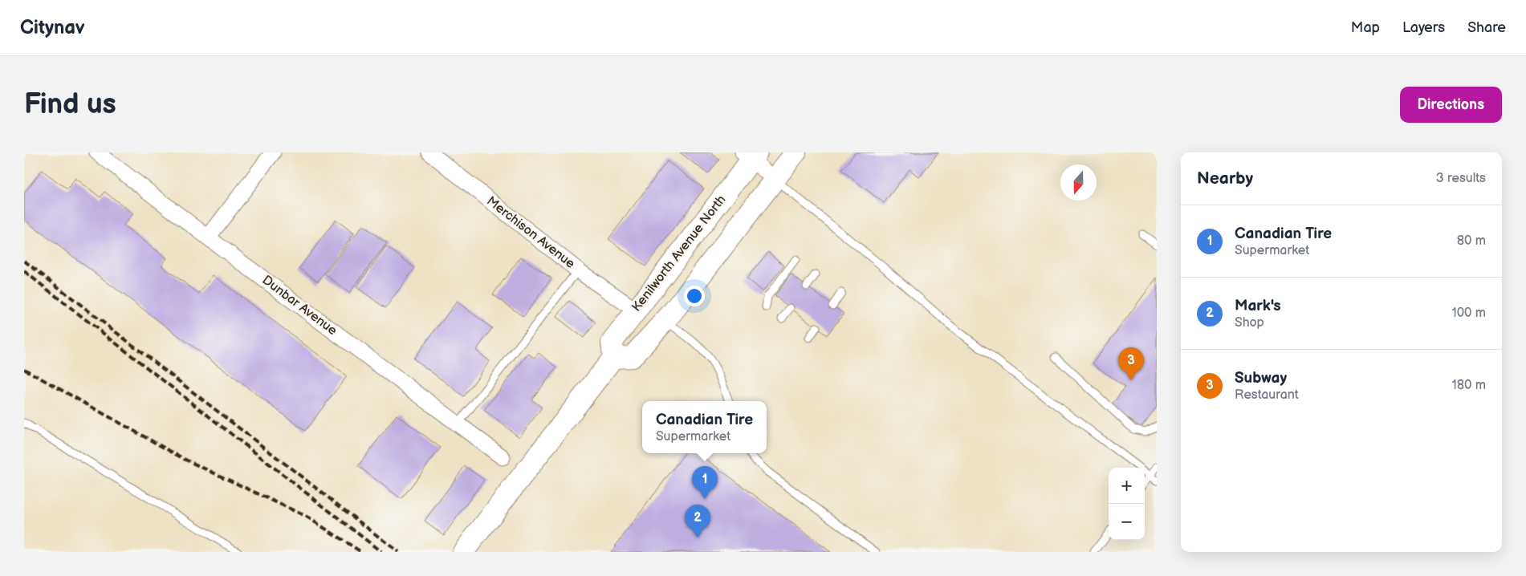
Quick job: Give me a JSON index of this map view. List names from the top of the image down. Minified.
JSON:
{"streets":{"main road":["Kenilworth Avenue North"],"street":["Merchison Avenue","Dunbar Avenue"]},"crossings":[["Merchison Avenue","Kenilworth Avenue North"]],"north":"bottom","page":{"header":"Citynav","nav":["Map","Layers","Share"],"buttons":"Directions","title":"Find us","heading":["Nearby","3 results"],"list":[{"mark":"1","name":"Canadian Tire","note":"Supermarket","value":"80 m"},{"mark":"2","name":"Mark's","note":"Shop","value":"100 m"},{"mark":"3","name":"Subway","note":"Restaurant","value":"180 m"}],"pins":["3","1","2"],"popup":["Canadian Tire","Supermarket"],"map_buttons":["+","−"]}}
